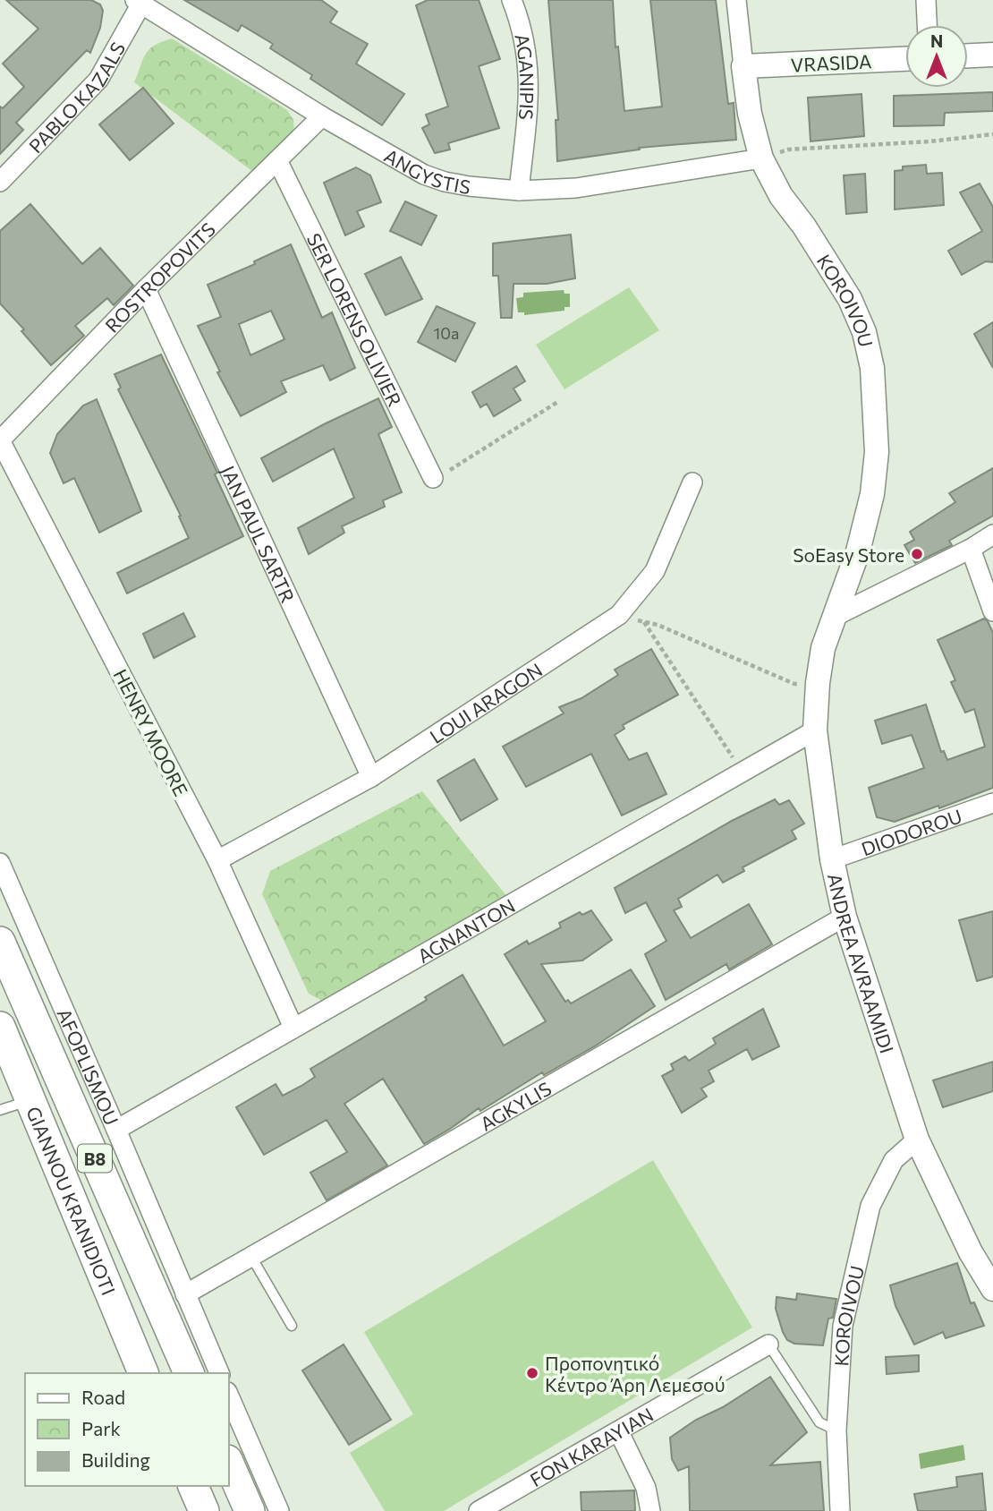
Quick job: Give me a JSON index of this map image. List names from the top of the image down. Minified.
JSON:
{"streets":{"main road":["B8","GIANNOU KRANIDIOTI"],"street":["VRASIDA","AGANIPIS","PABLO KAZALS","ANGYSTIS","ROSTROPOVITS","KOROIVOU","SER LORENS OLIVIER","JAN PAUL SARTR","LOUI ARAGON","HENRY MOORE","DIODOROU","AGNANTON","ANDREA AVRAAMIDI","AFOPLISMOU","AGKYLIS","FON KARAYIAN"]},"crossings":[["VRASIDA","KOROIVOU"],["AGANIPIS","ANGYSTIS"],["PABLO KAZALS","ANGYSTIS"],["ANGYSTIS","ROSTROPOVITS"],["ANGYSTIS","KOROIVOU"],["ROSTROPOVITS","SER LORENS OLIVIER"],["ROSTROPOVITS","JAN PAUL SARTR"],["ROSTROPOVITS","HENRY MOORE"],["KOROIVOU","ANDREA AVRAAMIDI"],["JAN PAUL SARTR","LOUI ARAGON"],["LOUI ARAGON","HENRY MOORE"],["HENRY MOORE","AGNANTON"],["DIODOROU","ANDREA AVRAAMIDI"],["AGNANTON","ANDREA AVRAAMIDI"],["AGNANTON","AFOPLISMOU"],["ANDREA AVRAAMIDI","AGKYLIS"],["AFOPLISMOU","AGKYLIS"]],"places":["SoEasy Store","Προπονητικό Κέντρο Άρη Λεμεσού"],"house_numbers":["10a"],"legend":["Road","Park","Building"],"north":"top"}
